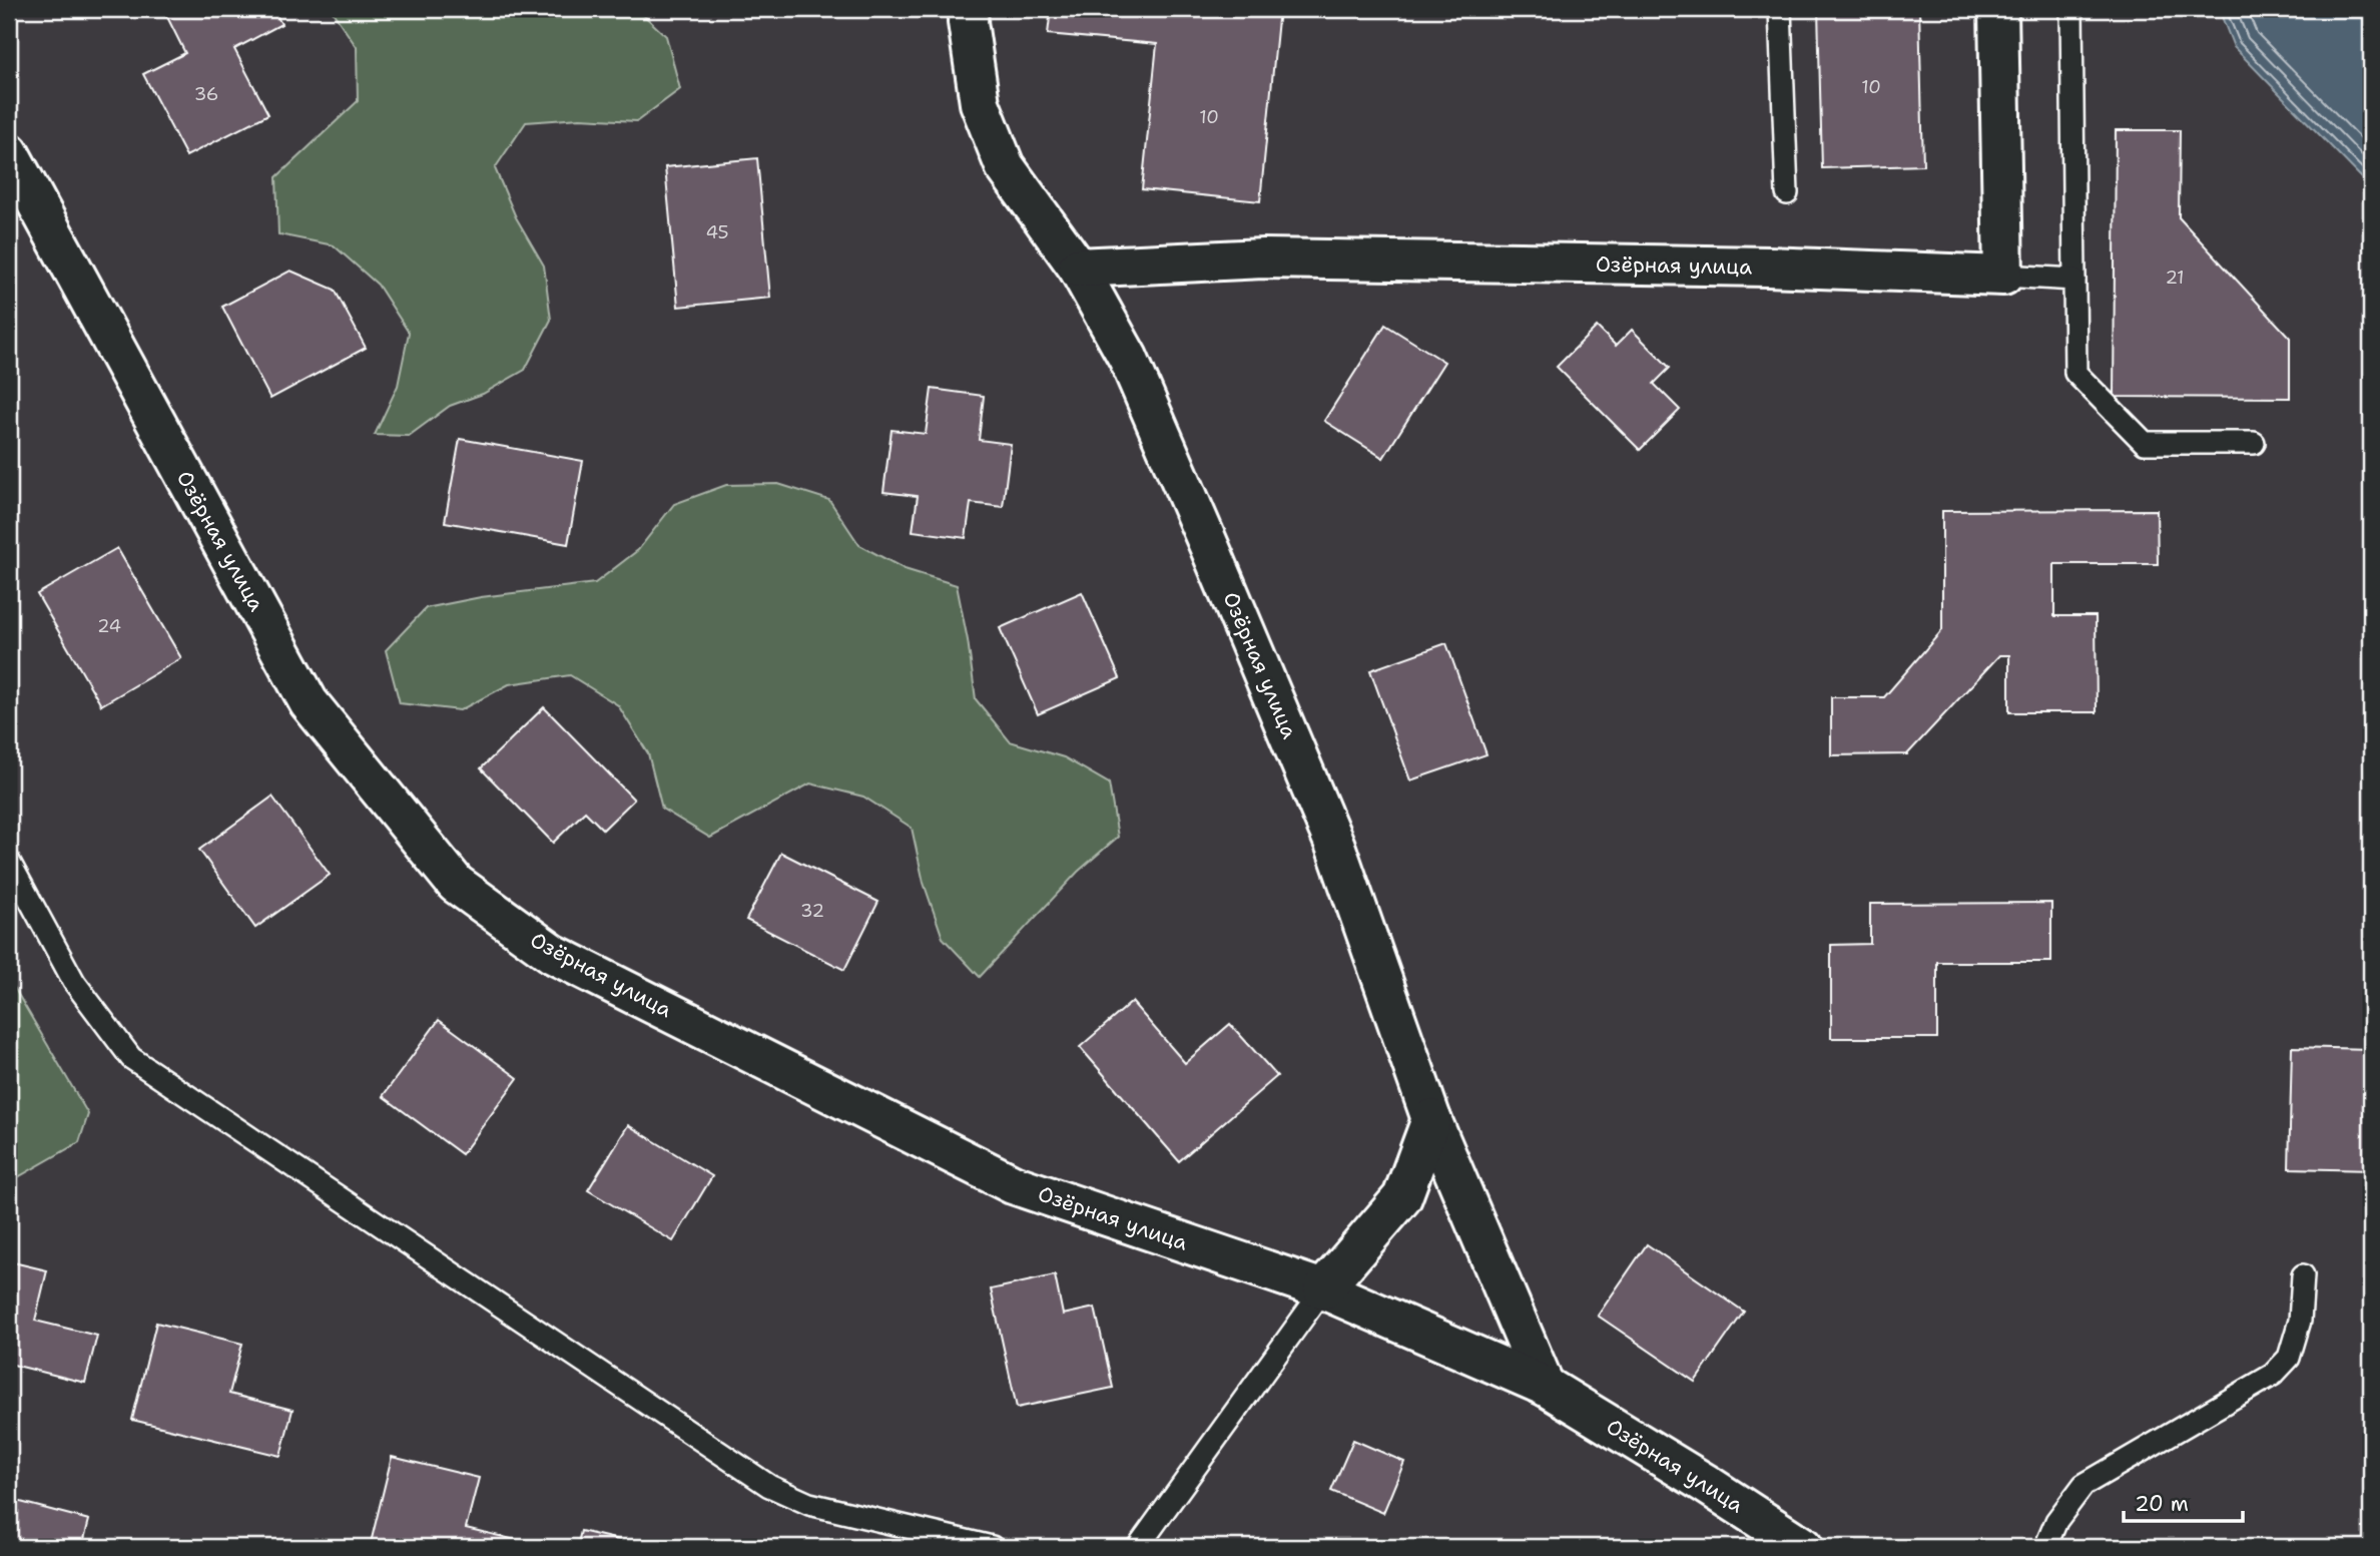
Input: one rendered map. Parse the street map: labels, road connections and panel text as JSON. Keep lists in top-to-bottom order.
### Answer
{
  "streets": {
    "street": ["Озёрная улица"]
  },
  "house_numbers": [
    "10",
    "36",
    "10",
    "45",
    "21",
    "24",
    "32"
  ],
  "scale_bar": "20 m"
}
